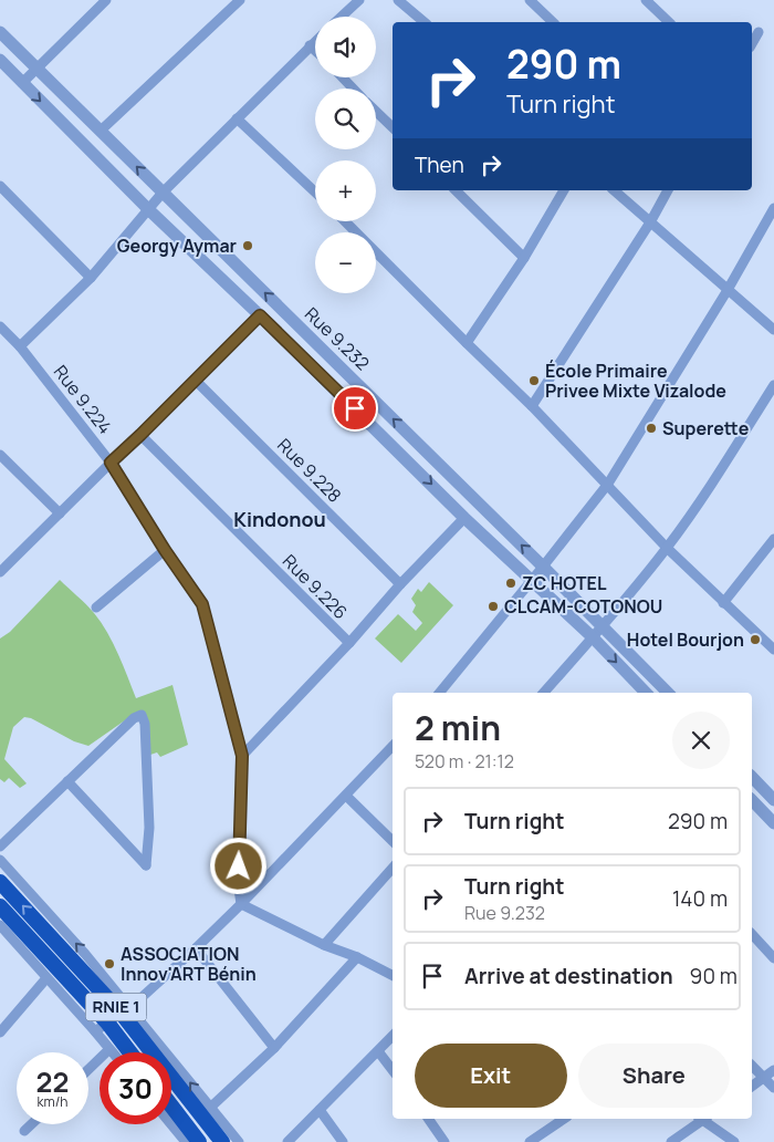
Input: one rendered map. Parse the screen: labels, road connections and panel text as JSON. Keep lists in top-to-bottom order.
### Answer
{
  "streets": {
    "highway": ["RNIE 1"],
    "street": [
      "Rue 9.232",
      "Rue 9.224",
      "Rue 9.228",
      "Rue 9.226"
    ]
  },
  "districts": ["Kindonou"],
  "places": [
    "Georgy Aymar",
    "École Primaire Privee Mixte Vizalode",
    "Superette",
    "ZC HOTEL",
    "CLCAM-COTONOU",
    "Hotel Bourjon",
    "ASSOCIATION Innov'ART Bénin"
  ],
  "page": {
    "map_buttons": ["+", "−"],
    "turn": ["290 m", "Turn right"],
    "then": "Then",
    "heading": ["2 min", "520 m · 21:12"],
    "list": [
      {
        "name": "Turn right",
        "value": "290 m"
      },
      {
        "name": "Turn right",
        "note": "Rue 9.232",
        "value": "140 m"
      },
      {
        "name": "Arrive at destination",
        "value": "90 m"
      }
    ],
    "buttons": ["Exit", "Share"],
    "speed": "22 km/h",
    "limit": "30"
  }
}
